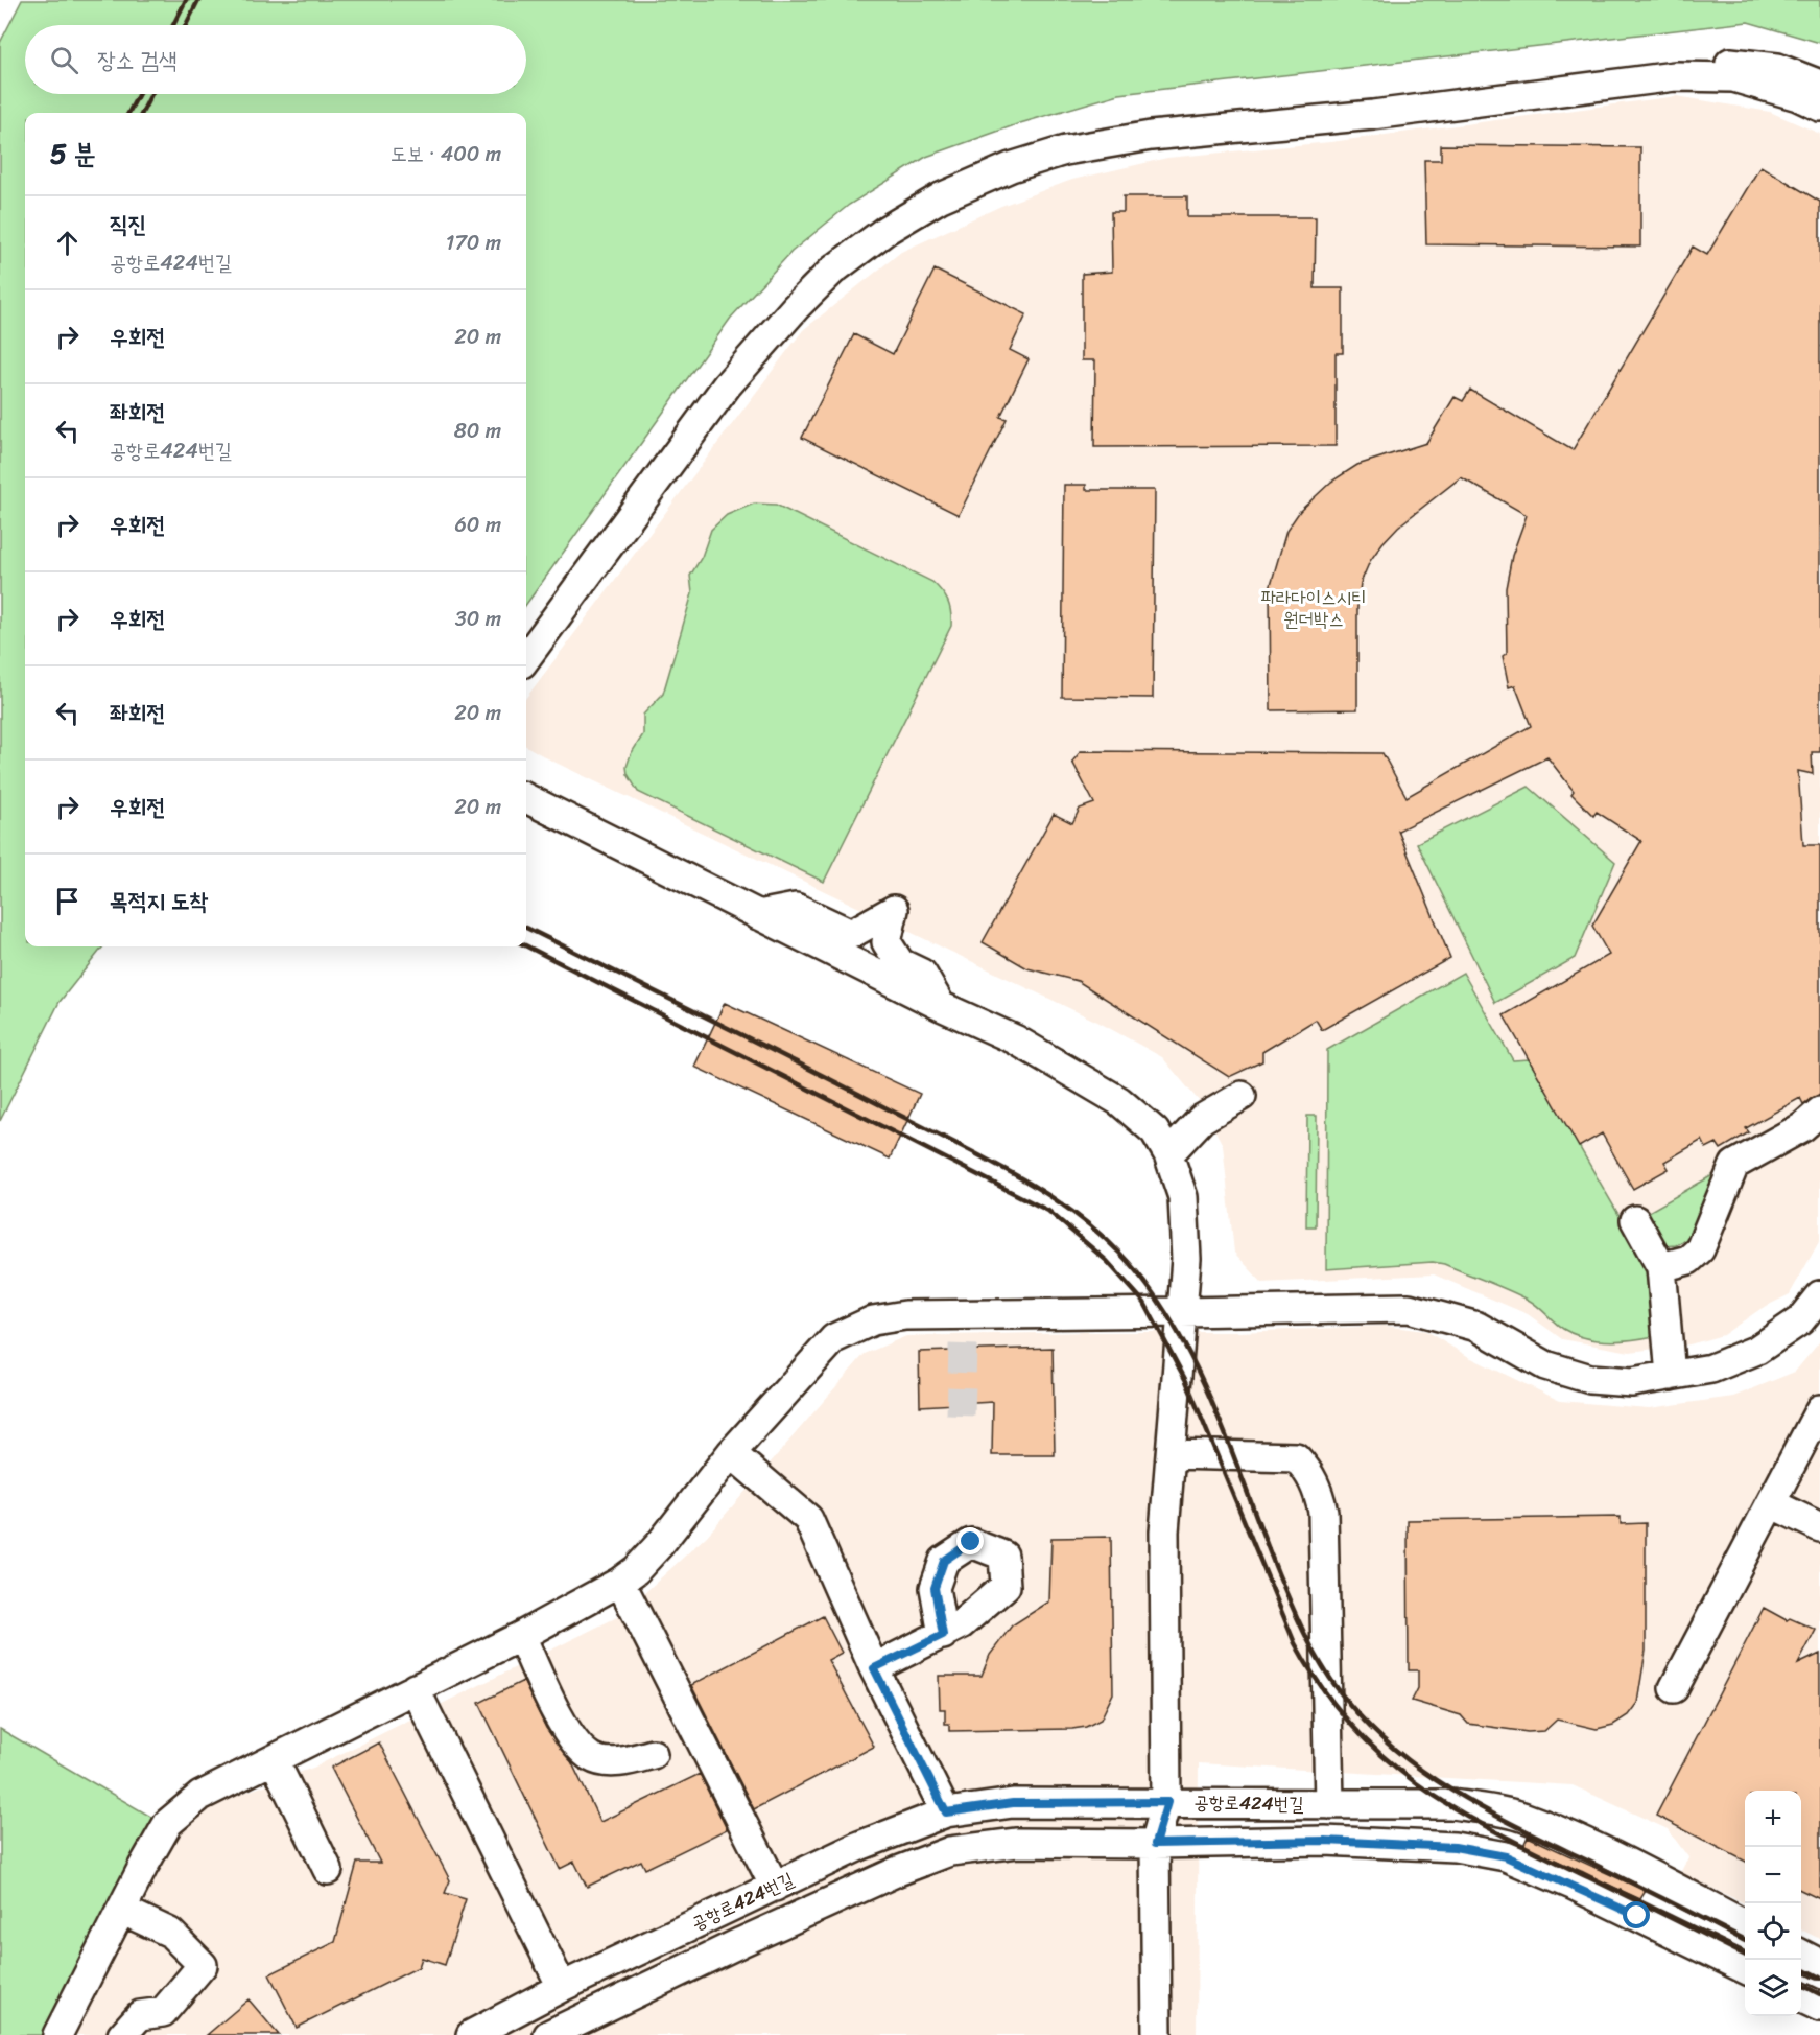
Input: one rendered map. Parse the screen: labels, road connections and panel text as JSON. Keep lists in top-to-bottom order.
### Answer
{
  "streets": {
    "street": ["공항로424번길"]
  },
  "parks": ["파라다이스시티 원더박스"],
  "page": {
    "search": "장소 검색",
    "heading": ["5 분", "도보 · 400 m"],
    "list": [
      ["직진", "공항로424번길", "170 m"],
      ["우회전", "20 m"],
      ["좌회전", "공항로424번길", "80 m"],
      ["우회전", "60 m"],
      ["우회전", "30 m"],
      ["좌회전", "20 m"],
      ["우회전", "20 m"],
      "목적지 도착"
    ],
    "map_buttons": ["+", "−"]
  }
}
